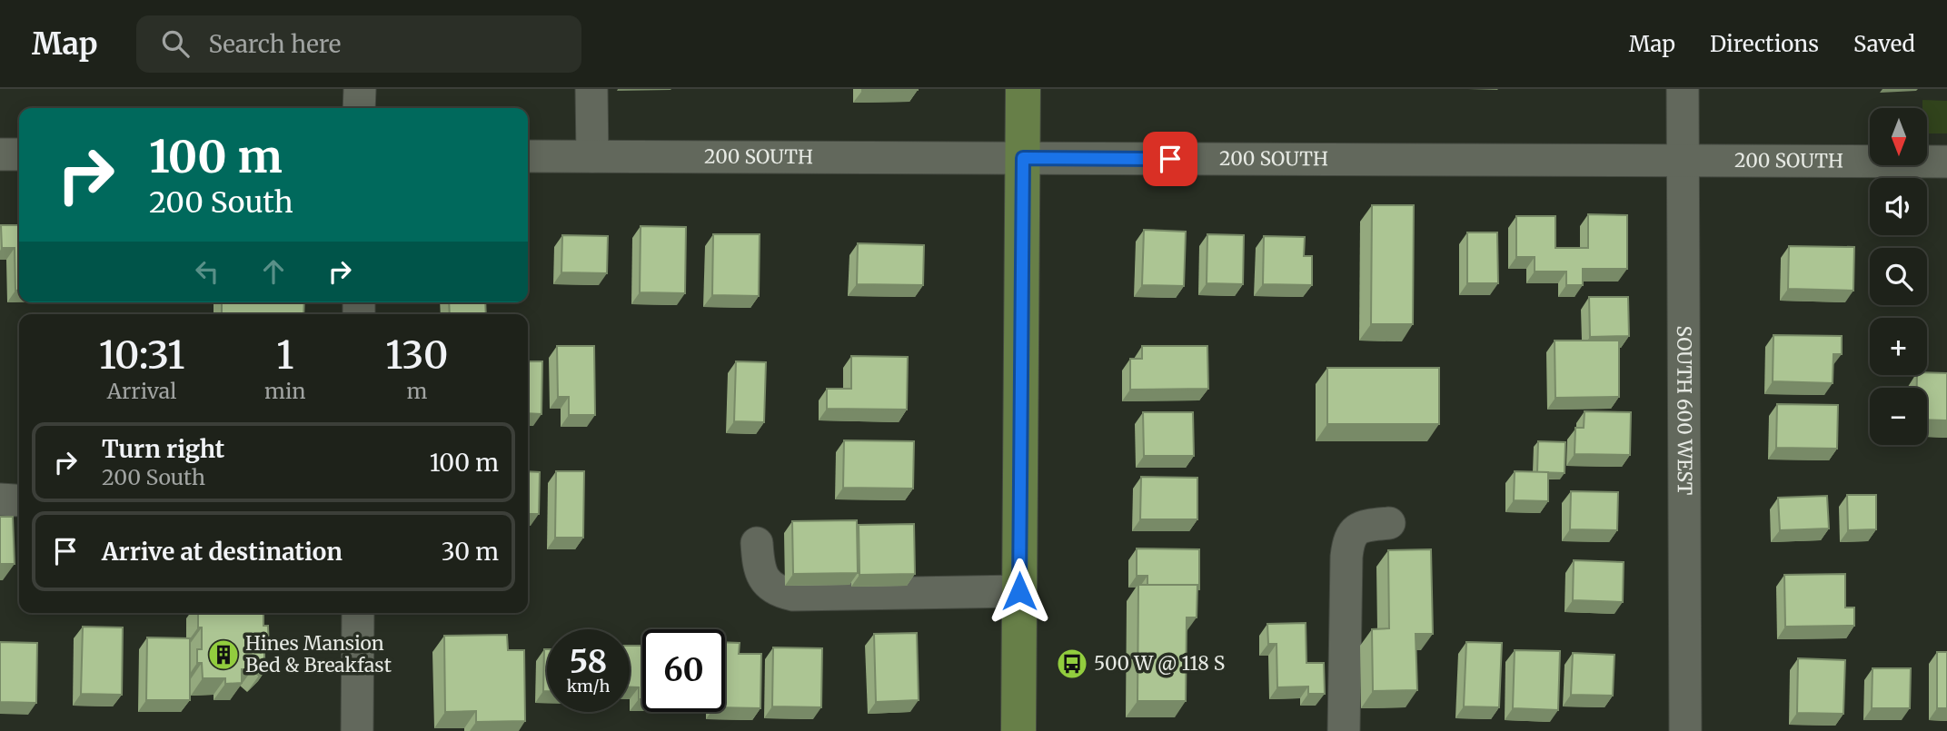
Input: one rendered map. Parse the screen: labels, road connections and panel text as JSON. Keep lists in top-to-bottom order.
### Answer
{
  "streets": {
    "street": ["200 SOUTH", "SOUTH 600 WEST"]
  },
  "crossings": [
    ["200 SOUTH", "SOUTH 600 WEST"]
  ],
  "places": {
    "building": ["Hines Mansion Bed & Breakfast"],
    "bus stop": ["500 W @ 118 S"]
  },
  "north": "bottom",
  "page": {
    "header": "Map",
    "search": "Search here",
    "nav": ["Map", "Directions", "Saved"],
    "map_buttons": ["+", "−"],
    "turn": ["100 m", "200 South"],
    "eta": [
      "10:31",
      "Arrival",
      "1",
      "min",
      "130",
      "m"
    ],
    "list": [
      {
        "name": "Turn right",
        "note": "200 South",
        "value": "100 m"
      },
      {
        "name": "Arrive at destination",
        "value": "30 m"
      }
    ],
    "speed": "58 km/h",
    "limit": "60"
  }
}
